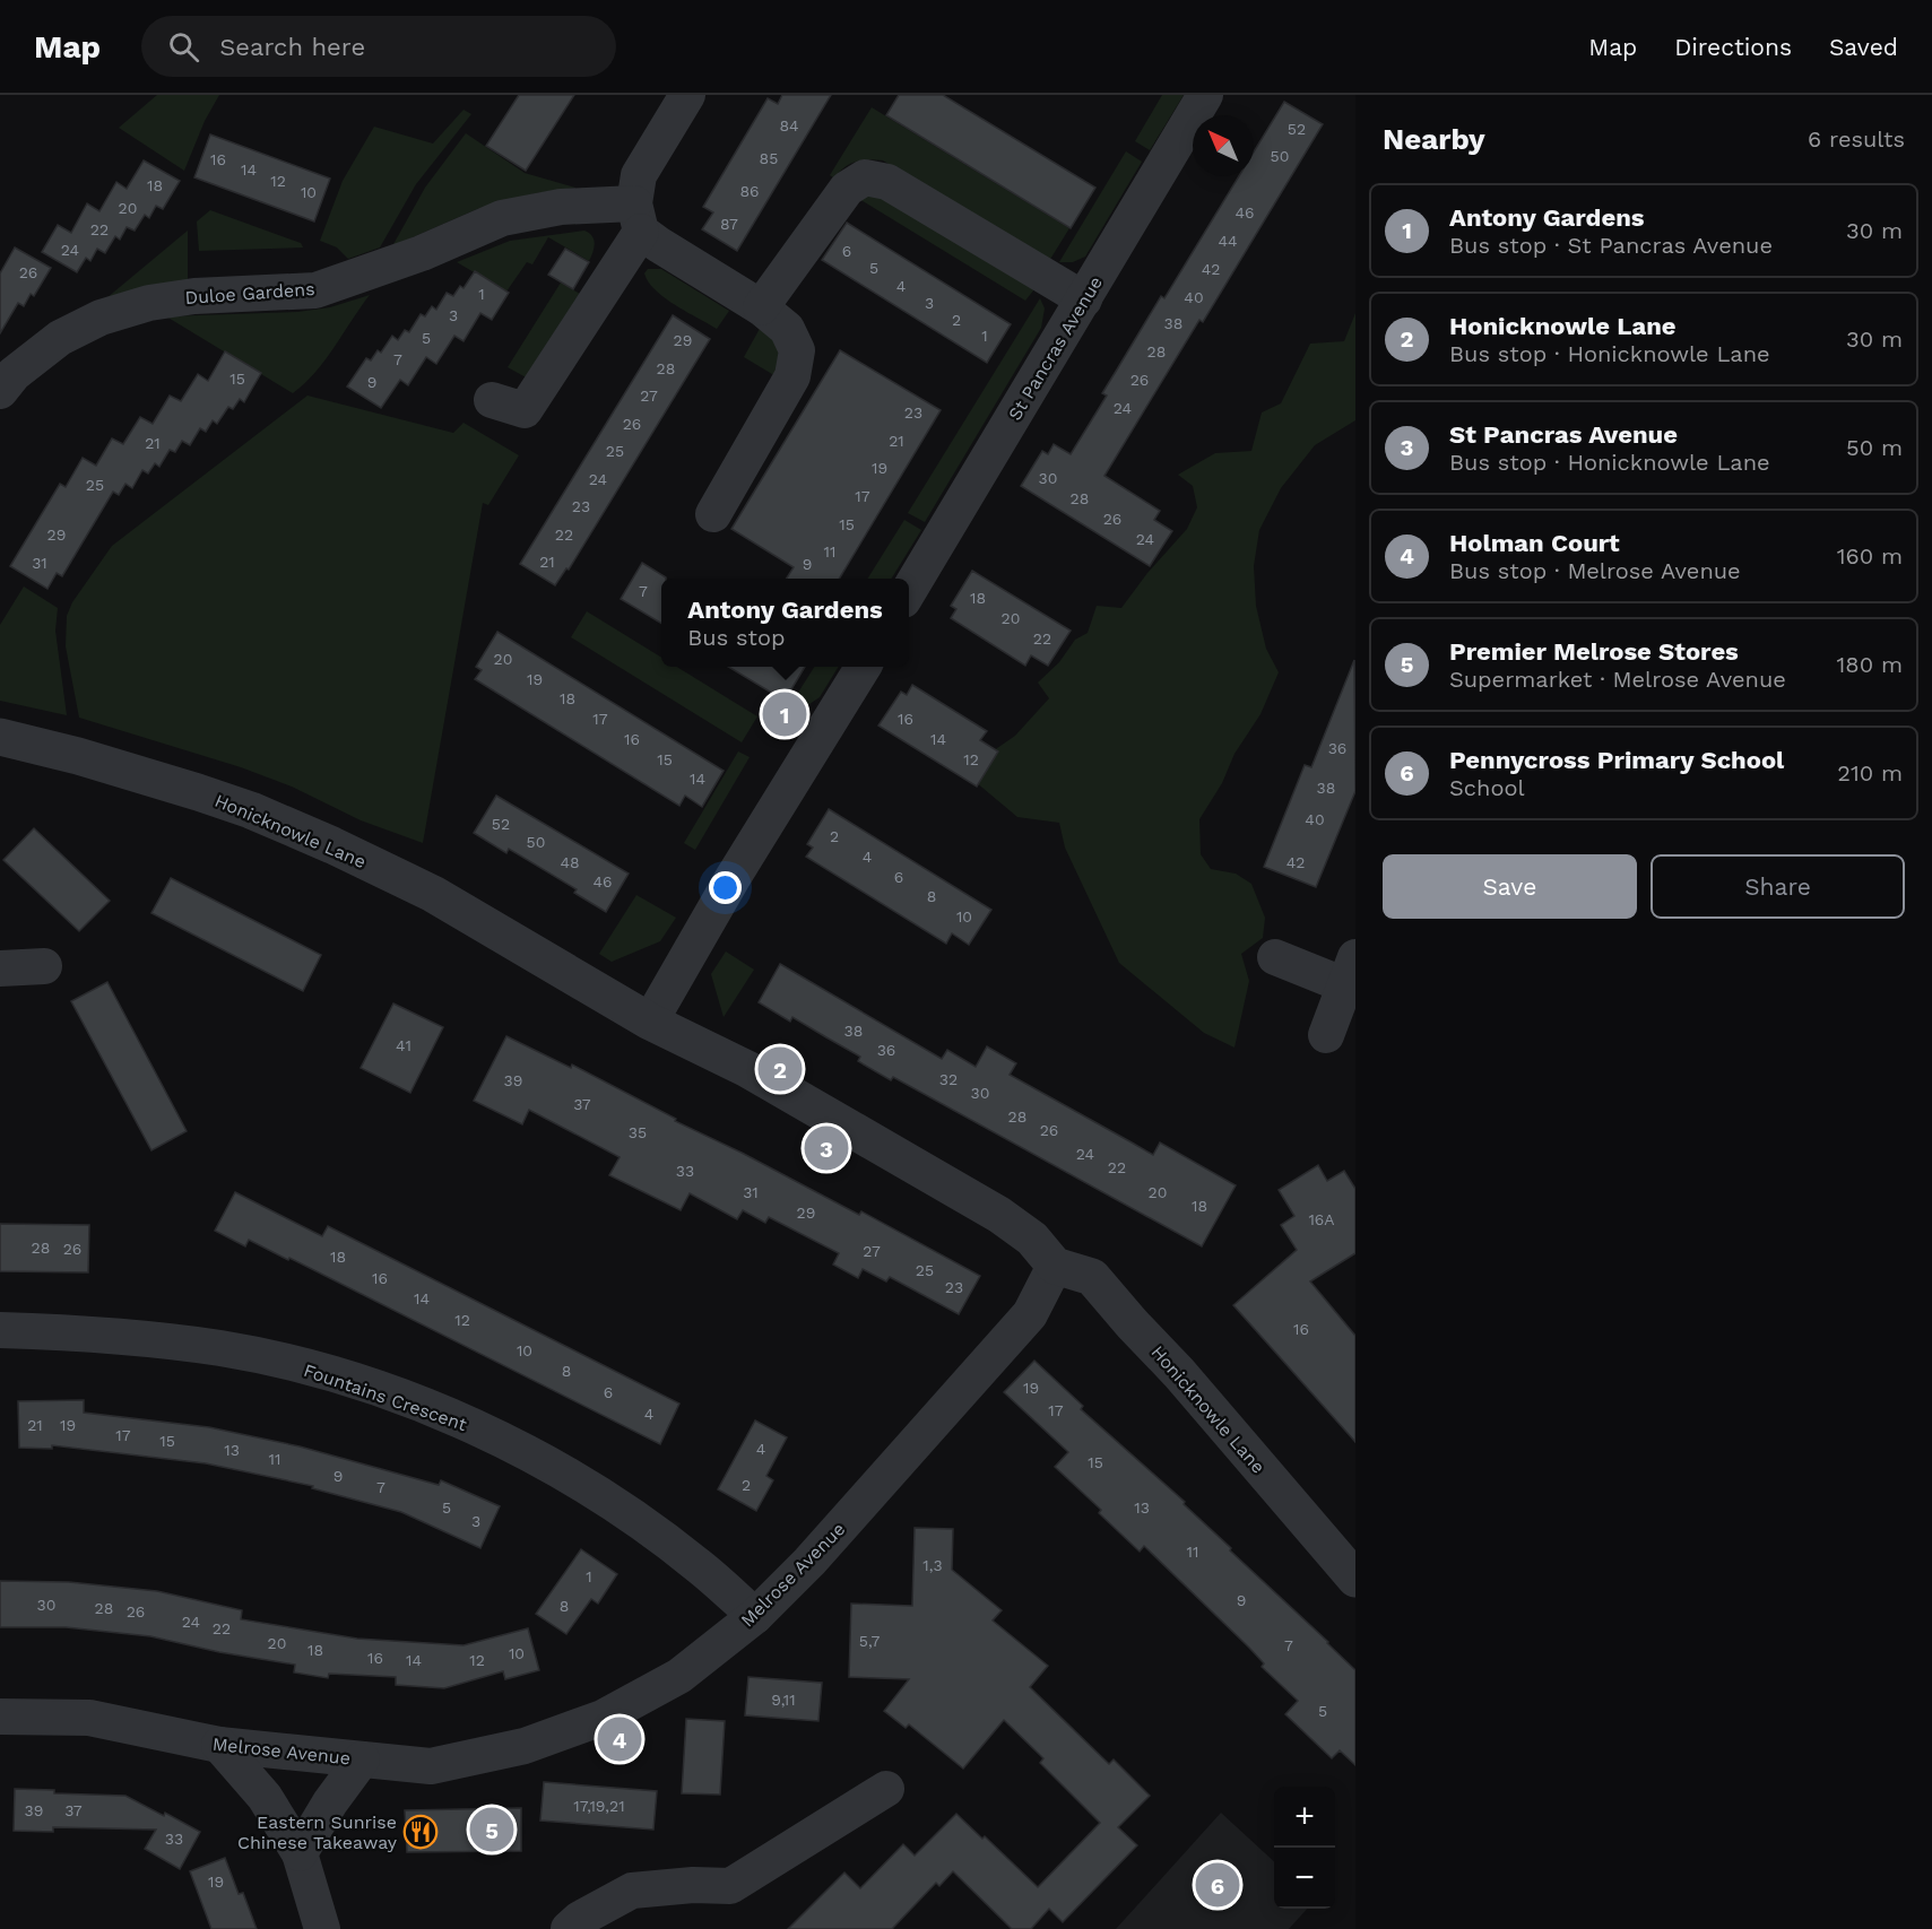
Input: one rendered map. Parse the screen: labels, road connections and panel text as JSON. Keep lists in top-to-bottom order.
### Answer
{
  "streets": {
    "street": [
      "Duloe Gardens",
      "St Pancras Avenue",
      "Honicknowle Lane",
      "Fountains Crescent",
      "Melrose Avenue"
    ]
  },
  "crossings": [
    ["Honicknowle Lane", "Melrose Avenue"],
    ["Fountains Crescent", "Melrose Avenue"]
  ],
  "places": {
    "restaurant": ["Eastern Sunrise Chinese Takeaway"]
  },
  "house_numbers": [
    "84",
    "52",
    "50",
    "85",
    "16",
    "14",
    "12",
    "18",
    "86",
    "10",
    "20",
    "46",
    "87",
    "22",
    "44",
    "24",
    "6",
    "5",
    "42",
    "26",
    "4",
    "1",
    "40",
    "3",
    "3",
    "2",
    "38",
    "1",
    "5",
    "29",
    "28",
    "7",
    "28",
    "15",
    "26",
    "9",
    "27",
    "24",
    "23",
    "26",
    "21",
    "21",
    "25",
    "19",
    "30",
    "24",
    "25",
    "17",
    "28",
    "23",
    "26",
    "15",
    "29",
    "22",
    "24",
    "11",
    "21",
    "31",
    "9",
    "7",
    "18",
    "20",
    "22",
    "20",
    "19",
    "18",
    "17",
    "16",
    "16",
    "14",
    "36",
    "15",
    "12",
    "14",
    "38",
    "40",
    "52",
    "2",
    "50",
    "4",
    "48",
    "42",
    "6",
    "46",
    "8",
    "10",
    "38",
    "41",
    "36",
    "32",
    "39",
    "30",
    "37",
    "28",
    "26",
    "35",
    "24",
    "22",
    "33",
    "31",
    "20",
    "18",
    "29",
    "16A",
    "28",
    "26",
    "27",
    "18",
    "25",
    "16",
    "23",
    "14",
    "12",
    "16",
    "10",
    "8",
    "19",
    "6",
    "17",
    "4",
    "21",
    "19",
    "17",
    "15",
    "4",
    "13",
    "11",
    "15",
    "9",
    "2",
    "7",
    "5",
    "13",
    "3",
    "11",
    "1,3",
    "1",
    "9",
    "30",
    "8",
    "28",
    "26",
    "24",
    "22",
    "5,7",
    "20",
    "7",
    "18",
    "10",
    "16",
    "14",
    "12",
    "9,11",
    "5",
    "17,19,21",
    "39",
    "37",
    "33",
    "19"
  ],
  "north": "top left",
  "page": {
    "header": "Map",
    "search": "Search here",
    "nav": ["Map", "Directions", "Saved"],
    "heading": ["Nearby", "6 results"],
    "list": [
      {
        "mark": "1",
        "name": "Antony Gardens",
        "note": "Bus stop · St Pancras Avenue",
        "value": "30 m"
      },
      {
        "mark": "2",
        "name": "Honicknowle Lane",
        "note": "Bus stop · Honicknowle Lane",
        "value": "30 m"
      },
      {
        "mark": "3",
        "name": "St Pancras Avenue",
        "note": "Bus stop · Honicknowle Lane",
        "value": "50 m"
      },
      {
        "mark": "4",
        "name": "Holman Court",
        "note": "Bus stop · Melrose Avenue",
        "value": "160 m"
      },
      {
        "mark": "5",
        "name": "Premier Melrose Stores",
        "note": "Supermarket · Melrose Avenue",
        "value": "180 m"
      },
      {
        "mark": "6",
        "name": "Pennycross Primary School",
        "note": "School",
        "value": "210 m"
      }
    ],
    "popup": ["Antony Gardens", "Bus stop"],
    "pins": [
      "1",
      "2",
      "3",
      "4",
      "5",
      "6"
    ],
    "buttons": ["Save", "Share"],
    "map_buttons": ["+", "−"]
  }
}
